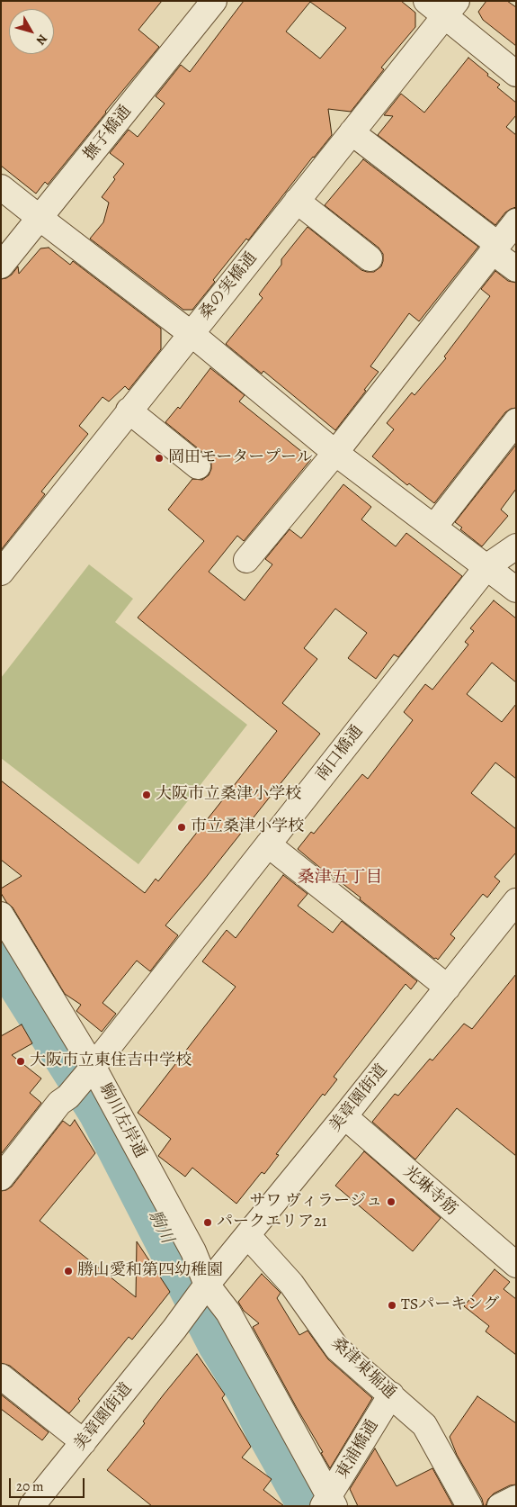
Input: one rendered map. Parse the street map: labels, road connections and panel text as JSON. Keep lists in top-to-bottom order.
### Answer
{
  "streets": {
    "street": [
      "撫子橋通",
      "桑の実橋通",
      "南口橋通",
      "美章園街道",
      "駒川左岸通",
      "光琳寺筋",
      "桑津東堀通",
      "東浦橋通"
    ]
  },
  "crossings": [
    ["南口橋通", "駒川左岸通"],
    ["美章園街道", "駒川左岸通"],
    ["美章園街道", "光琳寺筋"],
    ["美章園街道", "桑津東堀通"],
    ["駒川左岸通", "東浦橋通"],
    ["桑津東堀通", "東浦橋通"]
  ],
  "districts": ["桑津五丁目"],
  "water": ["駒川"],
  "places": [
    "岡田モータープール",
    "大阪市立桑津小学校",
    "市立桑津小学校",
    "大阪市立東住吉中学校",
    "サワ ヴィラージュ",
    "パークエリア21",
    "勝山愛和第四幼稚園",
    "TSパーキング"
  ],
  "scale_bar": "20 m",
  "north": "bottom right"
}
